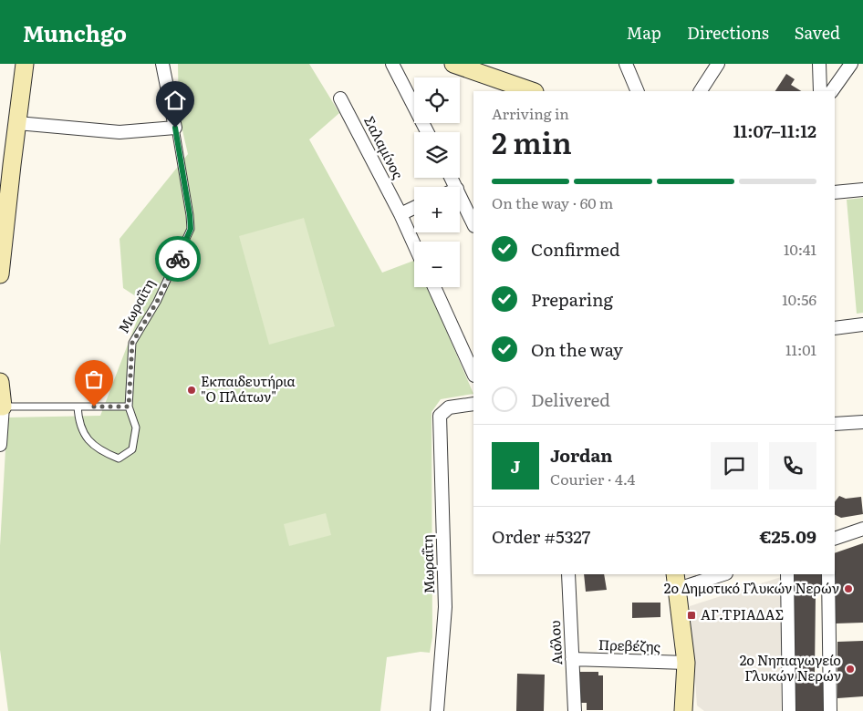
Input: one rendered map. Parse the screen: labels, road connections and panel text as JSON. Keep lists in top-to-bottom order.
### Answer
{
  "streets": {
    "street": [
      "Σαλαμίνος",
      "Μωραΐτη",
      "Αιόλου",
      "Πρεβέζης"
    ]
  },
  "crossings": [
    ["Αιόλου", "Πρεβέζης"]
  ],
  "places": {
    "other": ["Εκπαιδευτήρια \"Ο Πλάτων\"", "2ο Δημοτικό Γλυκών Νερών", "2ο Νηπιαγωγείο Γλυκών Νερών"],
    "transit": ["ΑΓ.ΤΡΙΑΔΑΣ"]
  },
  "page": {
    "header": "Munchgo",
    "nav": ["Map", "Directions", "Saved"],
    "map_buttons": ["+", "−"],
    "heading": ["2 min", "Arriving in", "11:07–11:12"],
    "panel": [
      "Jordan",
      "Courier · 4.4",
      "Order #5327",
      "€25.09"
    ],
    "bar": "On the way · 60 m",
    "list": [
      ["Confirmed", "10:41"],
      ["Preparing", "10:56"],
      ["On the way", "11:01"],
      "Delivered"
    ],
    "round": "J"
  }
}
